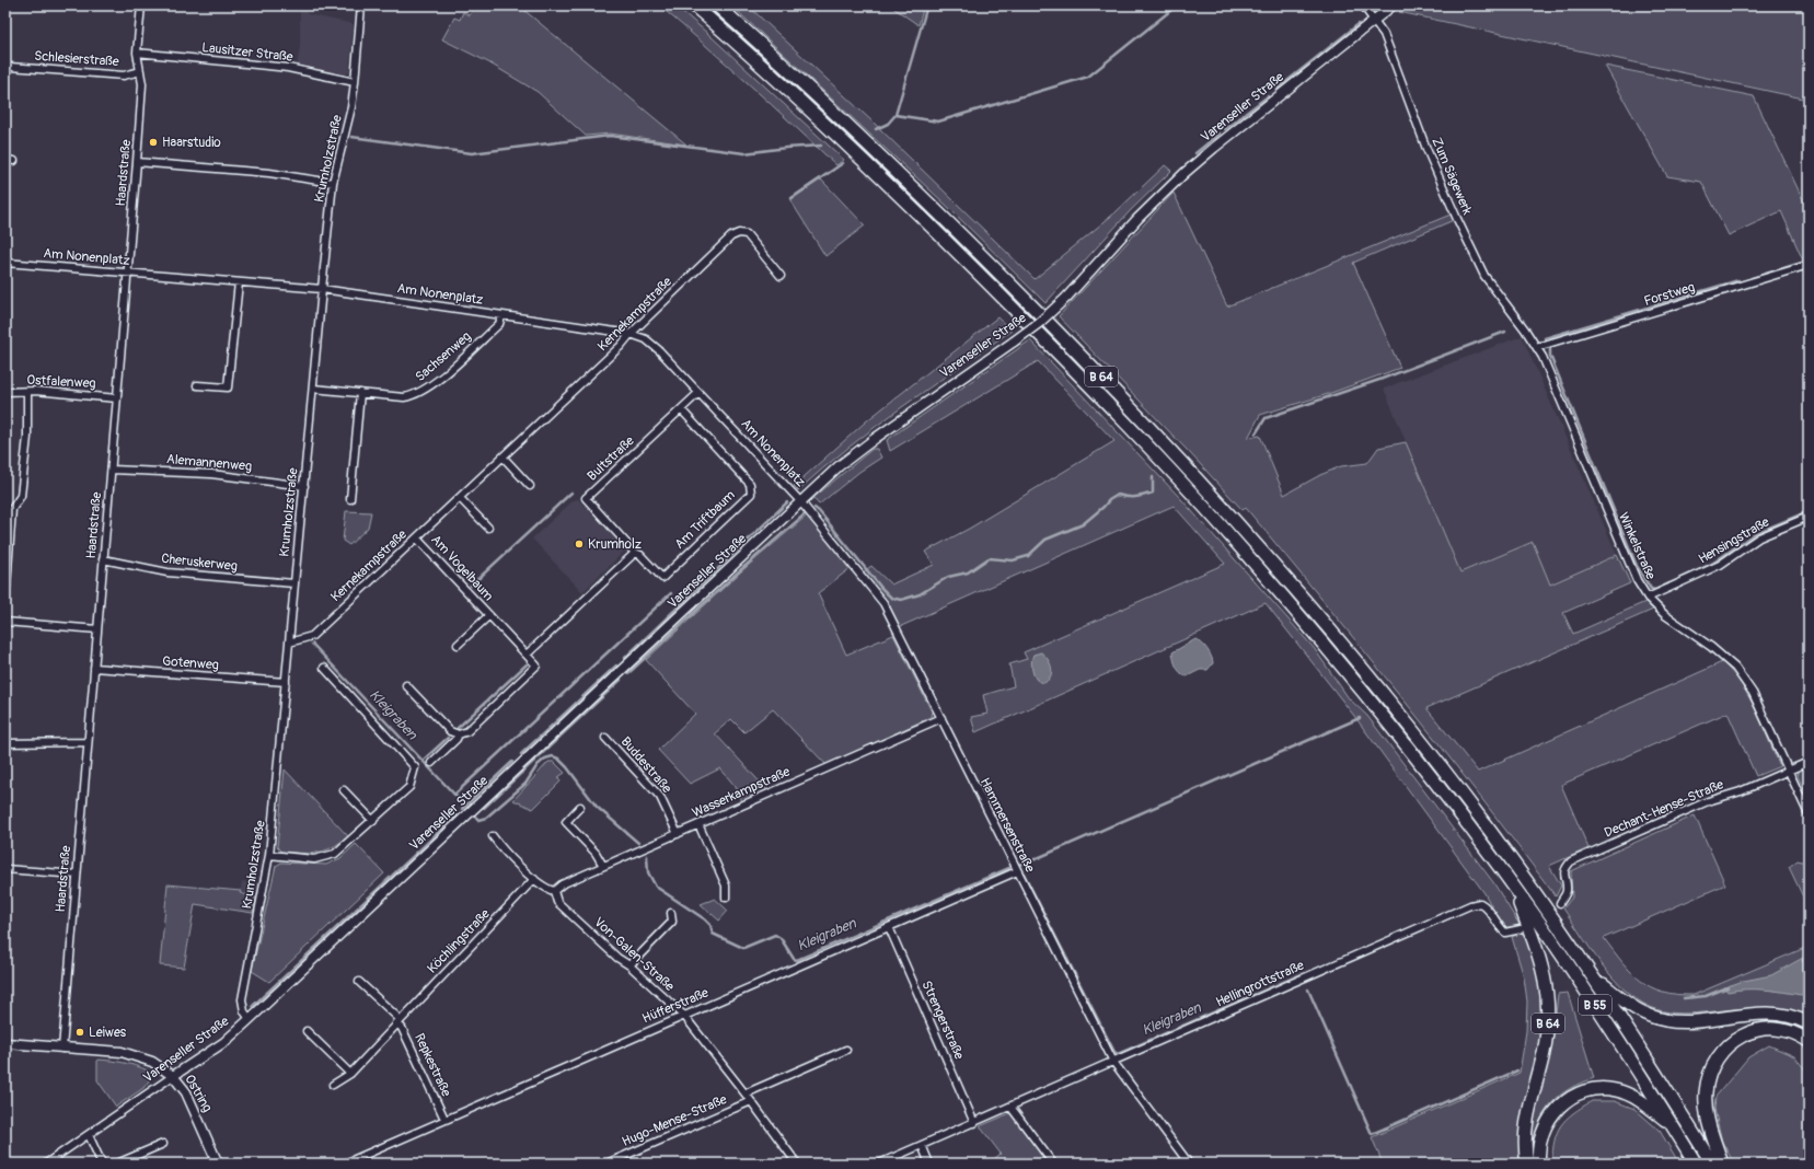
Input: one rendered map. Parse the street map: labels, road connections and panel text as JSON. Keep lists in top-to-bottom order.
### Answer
{
  "streets": {
    "highway": ["B 64", "B 55"],
    "main road": ["Varenseller Straße", "Ostring"],
    "street": [
      "Lausitzer Straße",
      "Schlesierstraße",
      "Krumholzstraße",
      "Haardstraße",
      "Zum Sägewerk",
      "Am Nonenplatz",
      "Forstweg",
      "Kernekampstraße",
      "Sachsenweg",
      "Ostfalenweg",
      "Bultstraße",
      "Alemannenweg",
      "Am Triftbaum",
      "Hensingstraße",
      "Winkelstraße",
      "Cheruskerweg",
      "Am Vogelbaum",
      "Gotenweg",
      "Buddestraße",
      "Wasserkampstraße",
      "Dechant-Hense-Straße",
      "Hammersenstraße",
      "Köchlingstraße",
      "Von-Galen-Straße",
      "Hellingrottstraße",
      "Hüfferstraße",
      "Strengerstraße",
      "Repkestraße",
      "Hugo-Mense-Straße"
    ]
  },
  "crossings": [
    ["Lausitzer Straße", "Krumholzstraße"],
    ["Lausitzer Straße", "Haardstraße"],
    ["Schlesierstraße", "Haardstraße"],
    ["Varenseller Straße", "Krumholzstraße"],
    ["Varenseller Straße", "Zum Sägewerk"],
    ["Varenseller Straße", "Am Nonenplatz"],
    ["Varenseller Straße", "Hammersenstraße"],
    ["Varenseller Straße", "Ostring"],
    ["Krumholzstraße", "Am Nonenplatz"],
    ["Krumholzstraße", "Kernekampstraße"],
    ["Krumholzstraße", "Sachsenweg"],
    ["Krumholzstraße", "Alemannenweg"],
    ["Krumholzstraße", "Cheruskerweg"],
    ["Krumholzstraße", "Gotenweg"],
    ["Haardstraße", "Am Nonenplatz"],
    ["Haardstraße", "Ostfalenweg"],
    ["Haardstraße", "Alemannenweg"],
    ["Haardstraße", "Cheruskerweg"],
    ["Haardstraße", "Gotenweg"],
    ["Haardstraße", "Ostring"],
    ["Zum Sägewerk", "Forstweg"],
    ["Zum Sägewerk", "Winkelstraße"],
    ["Am Nonenplatz", "Kernekampstraße"],
    ["Am Nonenplatz", "Sachsenweg"],
    ["Am Nonenplatz", "Bultstraße"],
    ["Am Nonenplatz", "Hammersenstraße"],
    ["Forstweg", "Winkelstraße"],
    ["Kernekampstraße", "Am Vogelbaum"],
    ["B 64", "B 55"],
    ["Bultstraße", "Am Triftbaum"],
    ["Hensingstraße", "Winkelstraße"],
    ["Winkelstraße", "Dechant-Hense-Straße"],
    ["Buddestraße", "Wasserkampstraße"],
    ["Wasserkampstraße", "Hammersenstraße"],
    ["Wasserkampstraße", "Von-Galen-Straße"],
    ["Hammersenstraße", "Hellingrottstraße"],
    ["Hammersenstraße", "Hüfferstraße"],
    ["Köchlingstraße", "Von-Galen-Straße"],
    ["Köchlingstraße", "Repkestraße"],
    ["Von-Galen-Straße", "Hüfferstraße"],
    ["Von-Galen-Straße", "Hugo-Mense-Straße"],
    ["Hellingrottstraße", "Strengerstraße"],
    ["Hüfferstraße", "Strengerstraße"],
    ["Hüfferstraße", "Repkestraße"]
  ],
  "water": ["Kleigraben"],
  "places": ["Haarstudio", "Krumholz", "Leiwes"]
}
